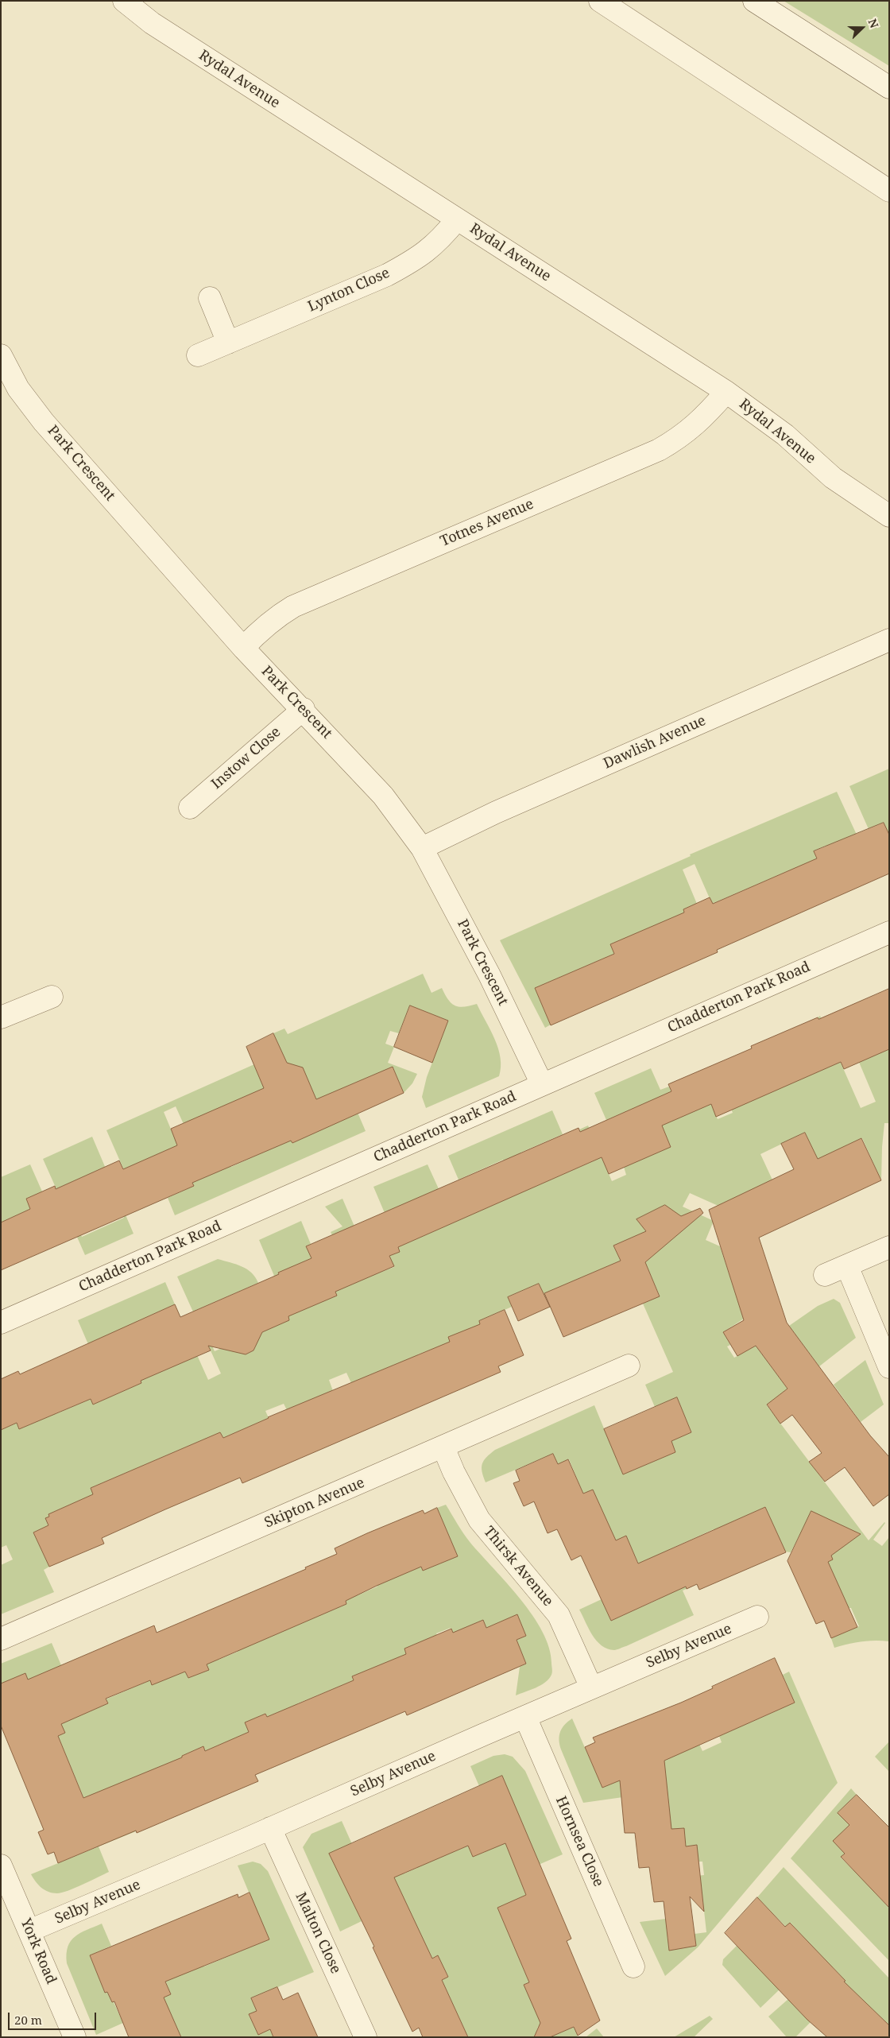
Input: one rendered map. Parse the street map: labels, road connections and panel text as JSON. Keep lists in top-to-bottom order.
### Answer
{
  "streets": {
    "street": [
      "Rydal Avenue",
      "Lynton Close",
      "Park Crescent",
      "Totnes Avenue",
      "Dawlish Avenue",
      "Instow Close",
      "Chadderton Park Road",
      "Skipton Avenue",
      "Thirsk Avenue",
      "Selby Avenue",
      "Hornsea Close",
      "Malton Close",
      "York Road"
    ]
  },
  "crossings": [
    ["Rydal Avenue", "Lynton Close"],
    ["Rydal Avenue", "Totnes Avenue"],
    ["Park Crescent", "Totnes Avenue"],
    ["Park Crescent", "Dawlish Avenue"],
    ["Park Crescent", "Instow Close"],
    ["Park Crescent", "Chadderton Park Road"],
    ["Skipton Avenue", "Thirsk Avenue"],
    ["Thirsk Avenue", "Selby Avenue"],
    ["Selby Avenue", "Hornsea Close"],
    ["Selby Avenue", "Malton Close"],
    ["Selby Avenue", "York Road"]
  ],
  "scale_bar": "20 m",
  "north": "right"
}
